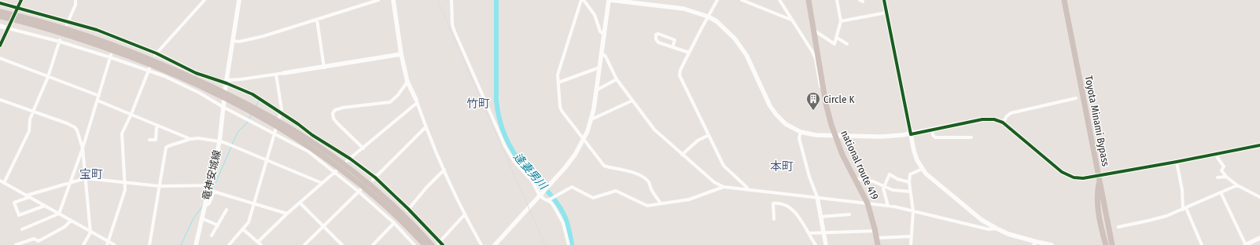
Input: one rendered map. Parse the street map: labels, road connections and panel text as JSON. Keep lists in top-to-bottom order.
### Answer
{
  "streets": {
    "highway": ["Toyota Minami Bypass", "national route 419"],
    "street": ["竜神安城線"]
  },
  "districts": ["竹町", "本町", "宝町"],
  "water": ["逢妻男川"],
  "places": {
    "building": ["Circle K"]
  }
}
